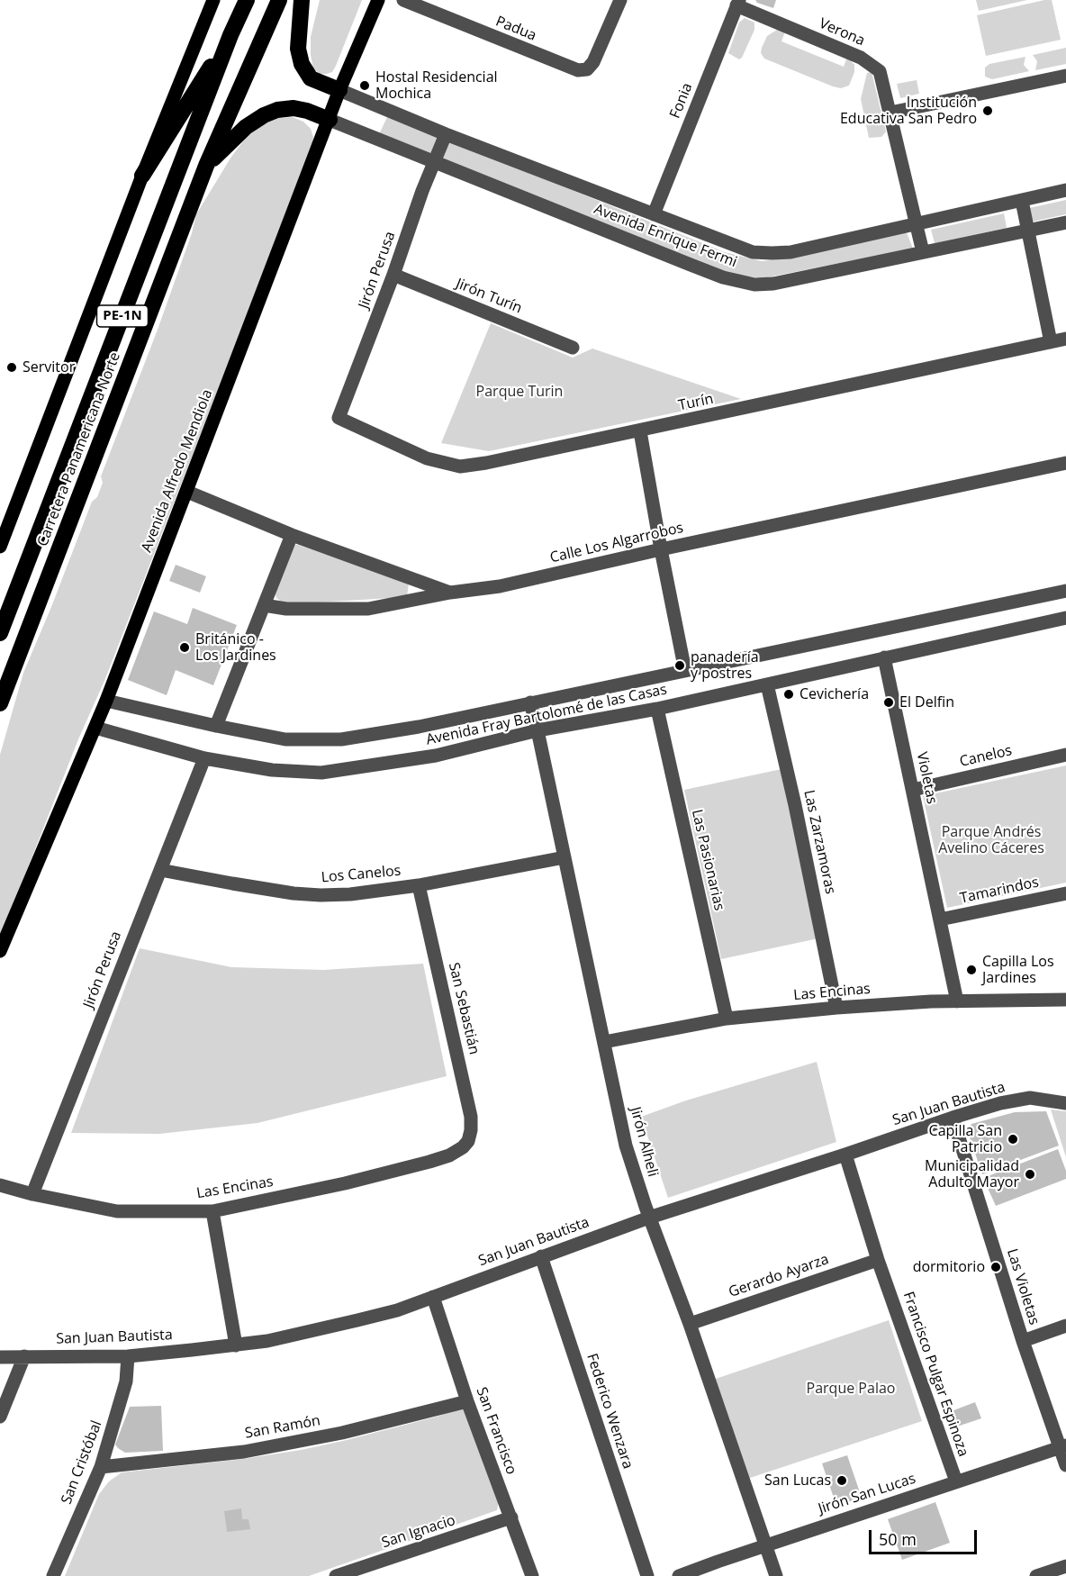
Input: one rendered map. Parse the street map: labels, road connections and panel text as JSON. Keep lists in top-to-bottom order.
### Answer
{
  "streets": {
    "highway": ["PE-1N", "Carretera Panamericana Norte"],
    "main road": ["Avenida Alfredo Mendiola"],
    "street": [
      "Padua",
      "Verona",
      "Fonia",
      "Avenida Enrique Fermi",
      "Jirón Perusa",
      "Jirón Turín",
      "Turín",
      "Calle Los Algarrobos",
      "Avenida Fray Bartolomé de las Casas",
      "Canelos",
      "Violetas",
      "Las Zarzamoras",
      "Las Pasionarias",
      "Los Canelos",
      "Tamarindos",
      "Las Encinas",
      "San Sebastián",
      "San Juan Bautista",
      "Jirón Alheli",
      "Gerardo Ayarza",
      "Las Violetas",
      "Francisco Pulgar Espinoza",
      "Federico Wenzara",
      "San Ramón",
      "San Francisco",
      "San Cristóbal",
      "Jirón San Lucas",
      "San Ignacio"
    ]
  },
  "crossings": [
    ["Verona", "Fonia"],
    ["Verona", "Avenida Enrique Fermi"],
    ["Fonia", "Avenida Enrique Fermi"],
    ["Avenida Enrique Fermi", "Jirón Perusa"],
    ["Avenida Enrique Fermi", "Avenida Alfredo Mendiola"],
    ["Jirón Perusa", "Jirón Turín"],
    ["Jirón Perusa", "Turín"],
    ["Jirón Perusa", "Avenida Fray Bartolomé de las Casas"],
    ["Jirón Perusa", "Los Canelos"],
    ["Jirón Perusa", "Las Encinas"],
    ["Avenida Alfredo Mendiola", "Calle Los Algarrobos"],
    ["Avenida Alfredo Mendiola", "Avenida Fray Bartolomé de las Casas"],
    ["Avenida Fray Bartolomé de las Casas", "Violetas"],
    ["Avenida Fray Bartolomé de las Casas", "Las Zarzamoras"],
    ["Avenida Fray Bartolomé de las Casas", "Las Pasionarias"],
    ["Avenida Fray Bartolomé de las Casas", "Jirón Alheli"],
    ["Canelos", "Violetas"],
    ["Violetas", "Tamarindos"],
    ["Violetas", "Las Encinas"],
    ["Las Zarzamoras", "Las Encinas"],
    ["Las Pasionarias", "Las Encinas"],
    ["Los Canelos", "San Sebastián"],
    ["Los Canelos", "Jirón Alheli"],
    ["Las Encinas", "San Sebastián"],
    ["Las Encinas", "Jirón Alheli"],
    ["San Juan Bautista", "Jirón Alheli"],
    ["San Juan Bautista", "Las Violetas"],
    ["San Juan Bautista", "Francisco Pulgar Espinoza"],
    ["San Juan Bautista", "Federico Wenzara"],
    ["San Juan Bautista", "San Francisco"],
    ["San Juan Bautista", "San Cristóbal"],
    ["Jirón Alheli", "Gerardo Ayarza"],
    ["Jirón Alheli", "Jirón San Lucas"],
    ["Gerardo Ayarza", "Francisco Pulgar Espinoza"],
    ["Las Violetas", "Jirón San Lucas"],
    ["Francisco Pulgar Espinoza", "Jirón San Lucas"],
    ["San Ramón", "San Francisco"],
    ["San Ramón", "San Cristóbal"],
    ["San Francisco", "San Ignacio"]
  ],
  "parks": ["Parque Turin", "Parque Andrés Avelino Cáceres", "Parque Palao"],
  "places": [
    "Hostal Residencial Mochica",
    "Institución Educativa San Pedro",
    "Servitor",
    "Británico - Los Jardines",
    "panadería y postres",
    "Cevichería",
    "El Delfin",
    "Capilla Los Jardines",
    "Capilla San Patricio",
    "Municipalidad Adulto Mayor",
    "dormitorio",
    "San Lucas"
  ],
  "scale_bar": "50 m"
}
